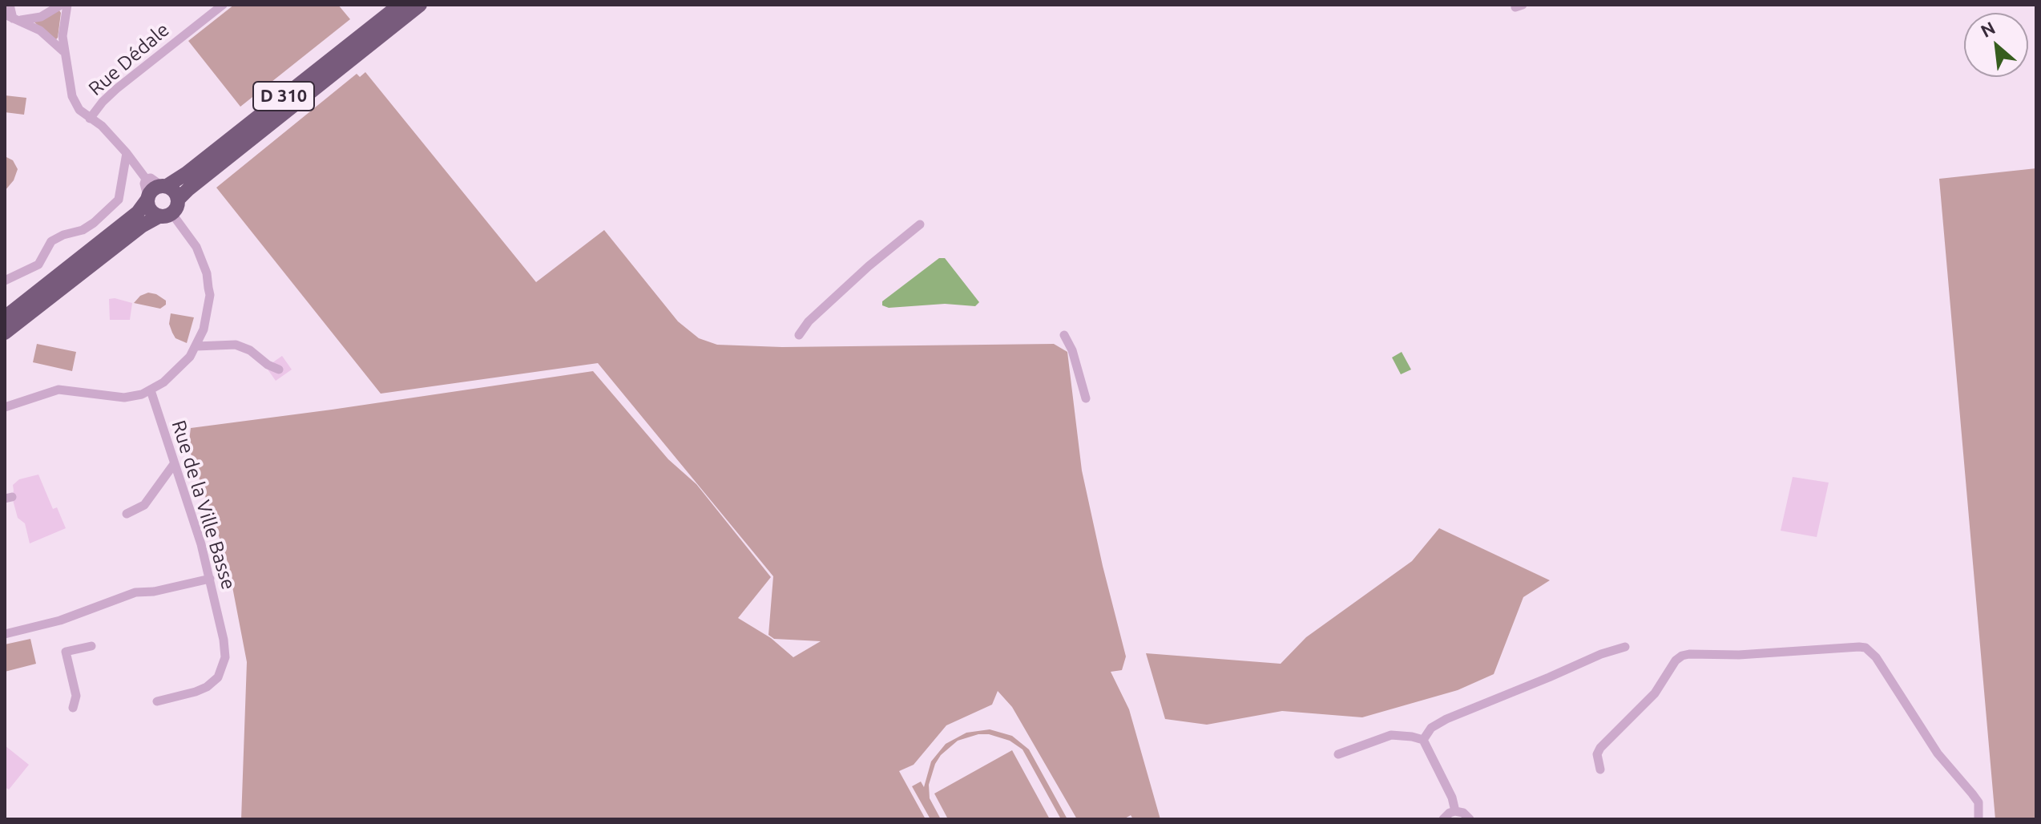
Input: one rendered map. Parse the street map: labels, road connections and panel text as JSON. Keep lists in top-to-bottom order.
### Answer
{
  "streets": {
    "main road": ["D 310"],
    "street": ["Rue Dédale", "Rue de la Ville Basse"]
  },
  "north": "top left"
}
